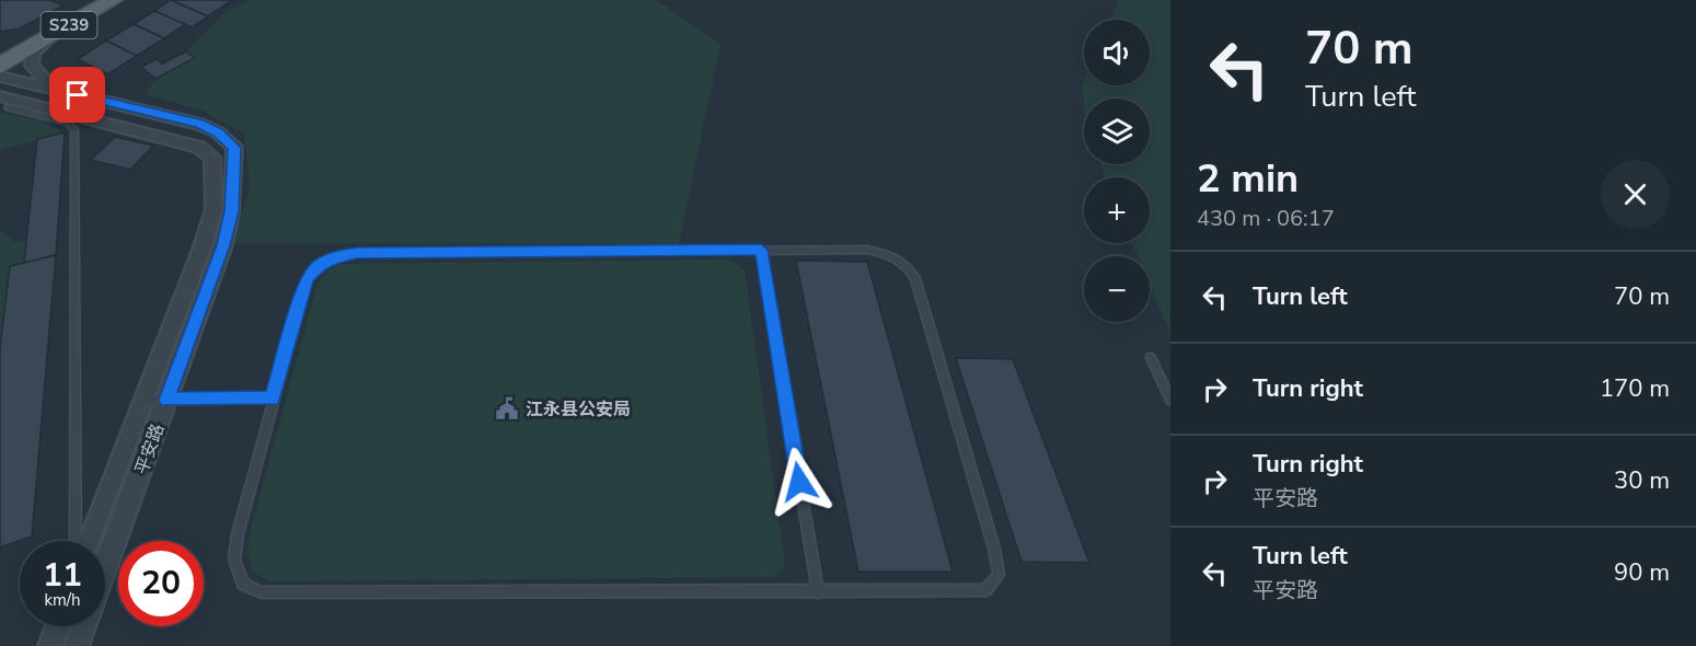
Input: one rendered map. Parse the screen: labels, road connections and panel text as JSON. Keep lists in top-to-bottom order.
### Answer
{
  "streets": {
    "main road": ["S239"],
    "street": ["平安路"]
  },
  "places": {
    "public building": ["江永县公安局"]
  },
  "page": {
    "turn": ["70 m", "Turn left"],
    "map_buttons": ["+", "−"],
    "heading": ["2 min", "430 m · 06:17"],
    "list": [
      {
        "name": "Turn left",
        "value": "70 m"
      },
      {
        "name": "Turn right",
        "value": "170 m"
      },
      {
        "name": "Turn right",
        "note": "平安路",
        "value": "30 m"
      },
      {
        "name": "Turn left",
        "note": "平安路",
        "value": "90 m"
      }
    ],
    "speed": "11 km/h",
    "limit": "20"
  }
}
